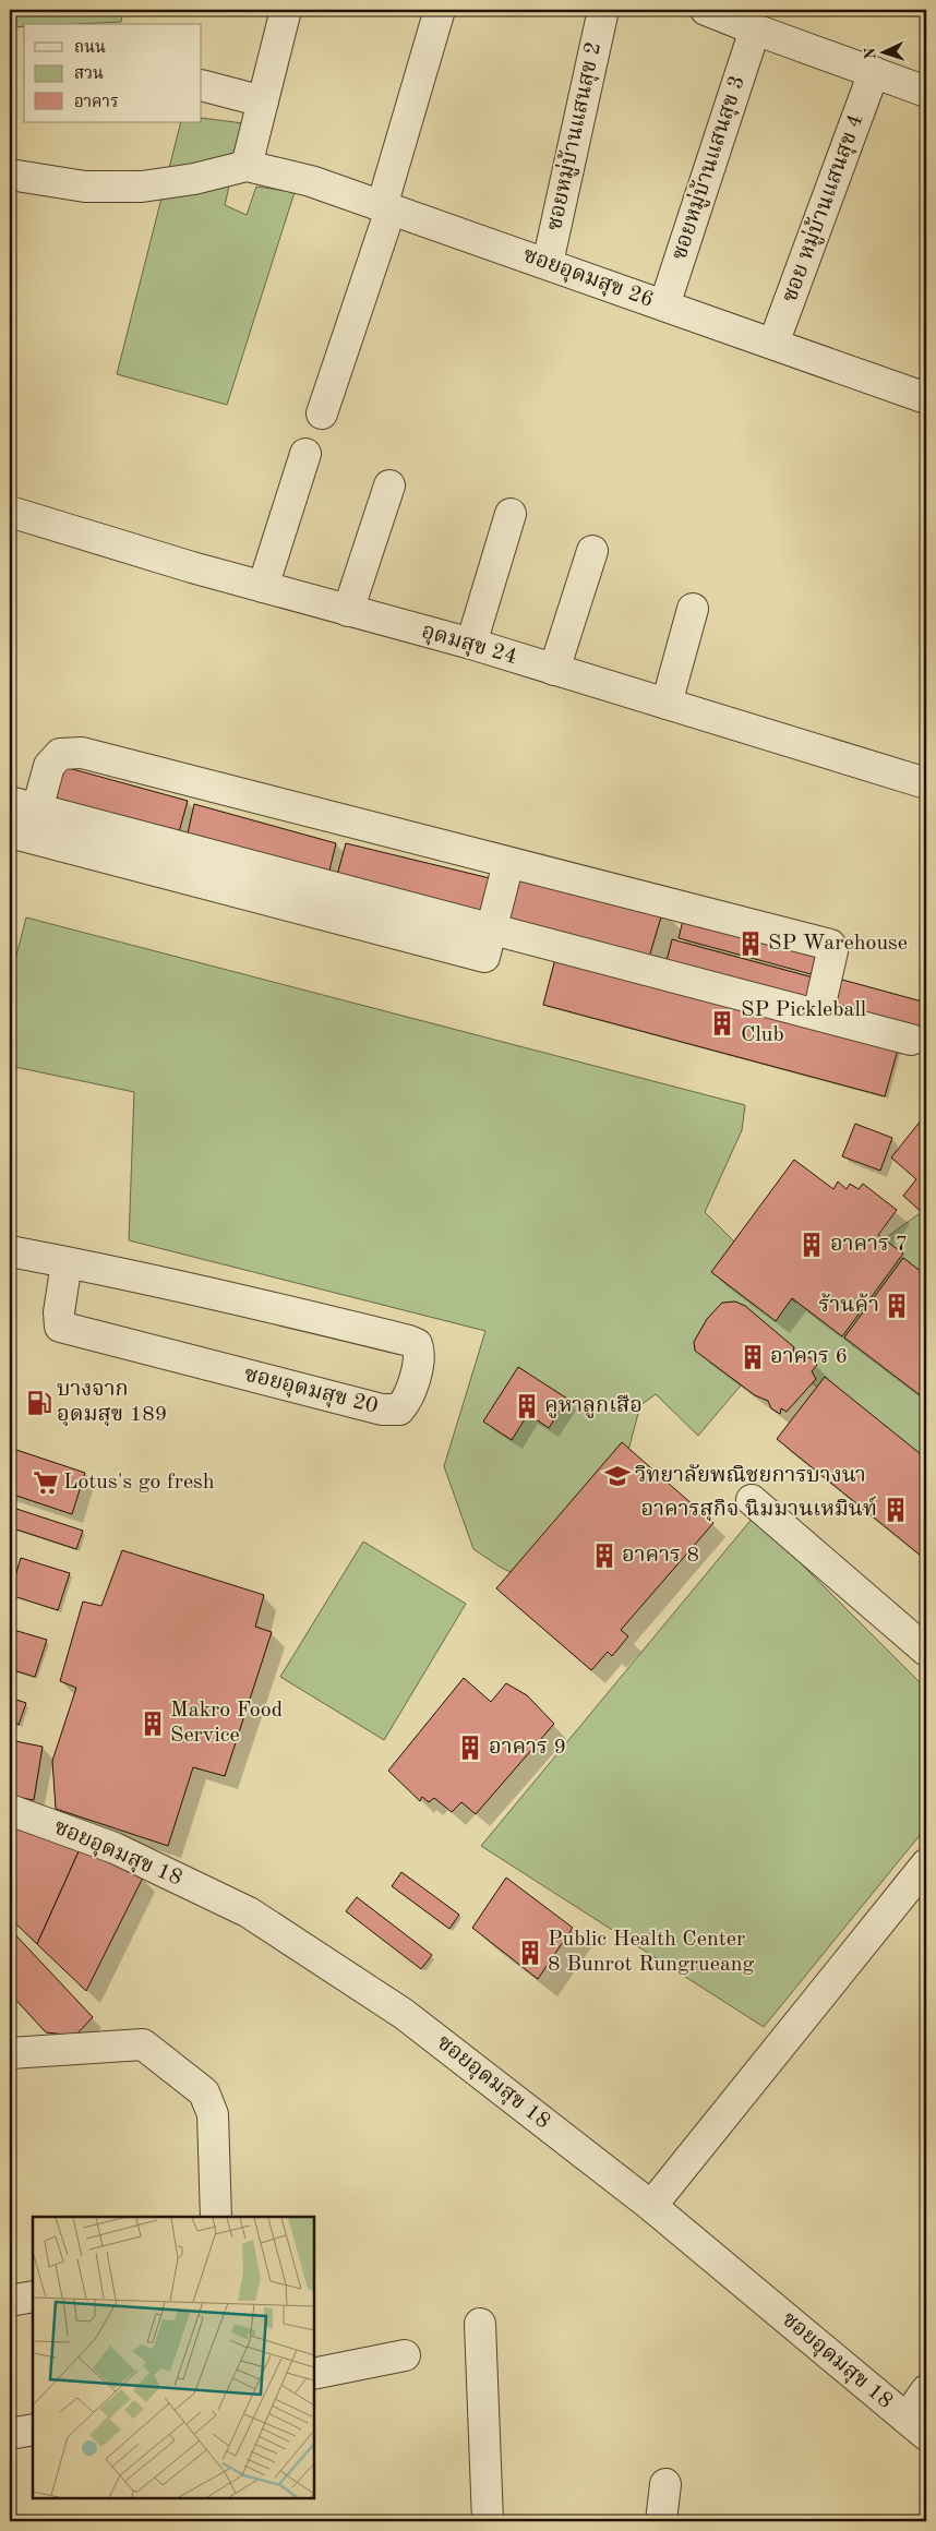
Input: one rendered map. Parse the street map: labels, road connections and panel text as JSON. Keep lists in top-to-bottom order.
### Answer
{
  "streets": {
    "street": [
      "ซอยหมู่บ้านแสนสุข 2",
      "ซอยหมู่บ้านแสนสุข 3",
      "ซอย หมู่บ้านแสนสุข 4",
      "ซอยอุดมสุข 26",
      "อุดมสุข 24",
      "ซอยอุดมสุข 20",
      "ซอยอุดมสุข 18"
    ]
  },
  "crossings": [
    ["ซอยหมู่บ้านแสนสุข 2", "ซอยอุดมสุข 26"],
    ["ซอยหมู่บ้านแสนสุข 3", "ซอยอุดมสุข 26"],
    ["ซอย หมู่บ้านแสนสุข 4", "ซอยอุดมสุข 26"]
  ],
  "places": {
    "building": [
      "SP Warehouse",
      "SP Pickleball Club",
      "อาคาร 7",
      "ร้านค้า",
      "อาคาร 6",
      "คูหาลูกเสือ",
      "อาคารสุกิจ นิมมานเหมินท์",
      "อาคาร 8",
      "Makro Food Service",
      "อาคาร 9",
      "Public Health Center 8 Bunrot Rungrueang"
    ],
    "fuel station": ["บางจาก อุดมสุข 189"],
    "school or university": ["วิทยาลัยพณิชยการบางนา"],
    "supermarket": ["Lotus's go fresh"]
  },
  "legend": ["ถนน", "สวน", "อาคาร"],
  "north": "left"
}
